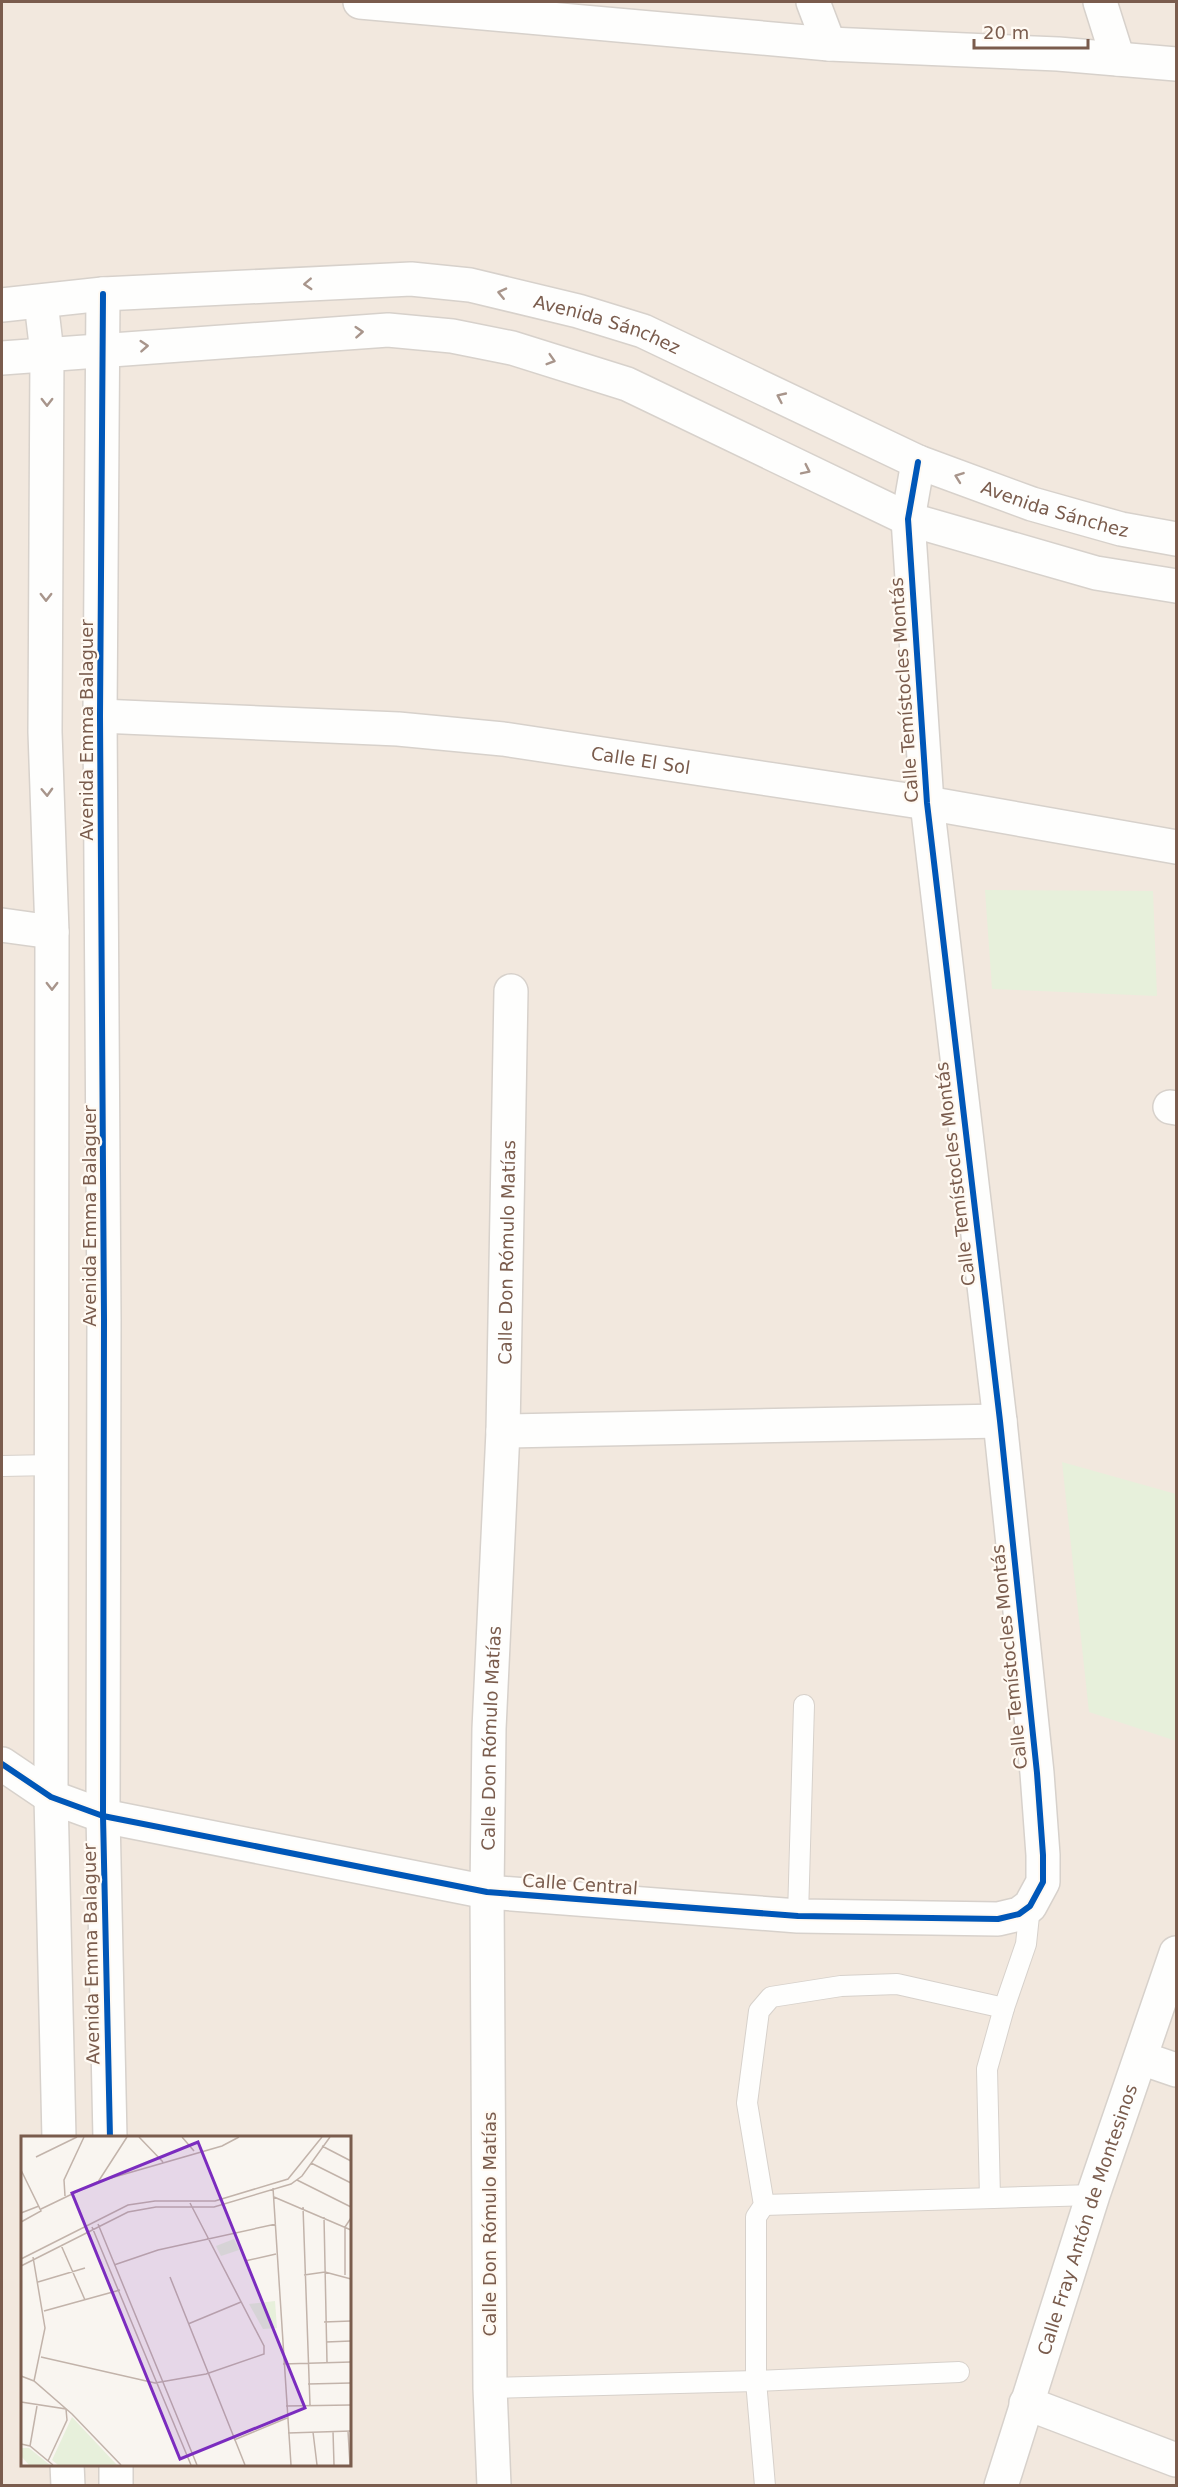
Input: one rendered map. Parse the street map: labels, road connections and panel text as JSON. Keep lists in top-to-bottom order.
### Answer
{
  "streets": {
    "street": [
      "Avenida Sánchez",
      "Calle Temístocles Montás",
      "Avenida Emma Balaguer",
      "Calle El Sol",
      "Calle Don Rómulo Matías",
      "Calle Central",
      "Calle Fray Antón de Montesinos"
    ]
  },
  "crossings": [
    ["Avenida Sánchez", "Calle Temístocles Montás"],
    ["Avenida Sánchez", "Avenida Emma Balaguer"],
    ["Calle Temístocles Montás", "Calle El Sol"],
    ["Calle Temístocles Montás", "Calle Central"],
    ["Avenida Emma Balaguer", "Calle El Sol"],
    ["Avenida Emma Balaguer", "Calle Central"],
    ["Calle Don Rómulo Matías", "Calle Central"]
  ],
  "scale_bar": "20 m"
}
